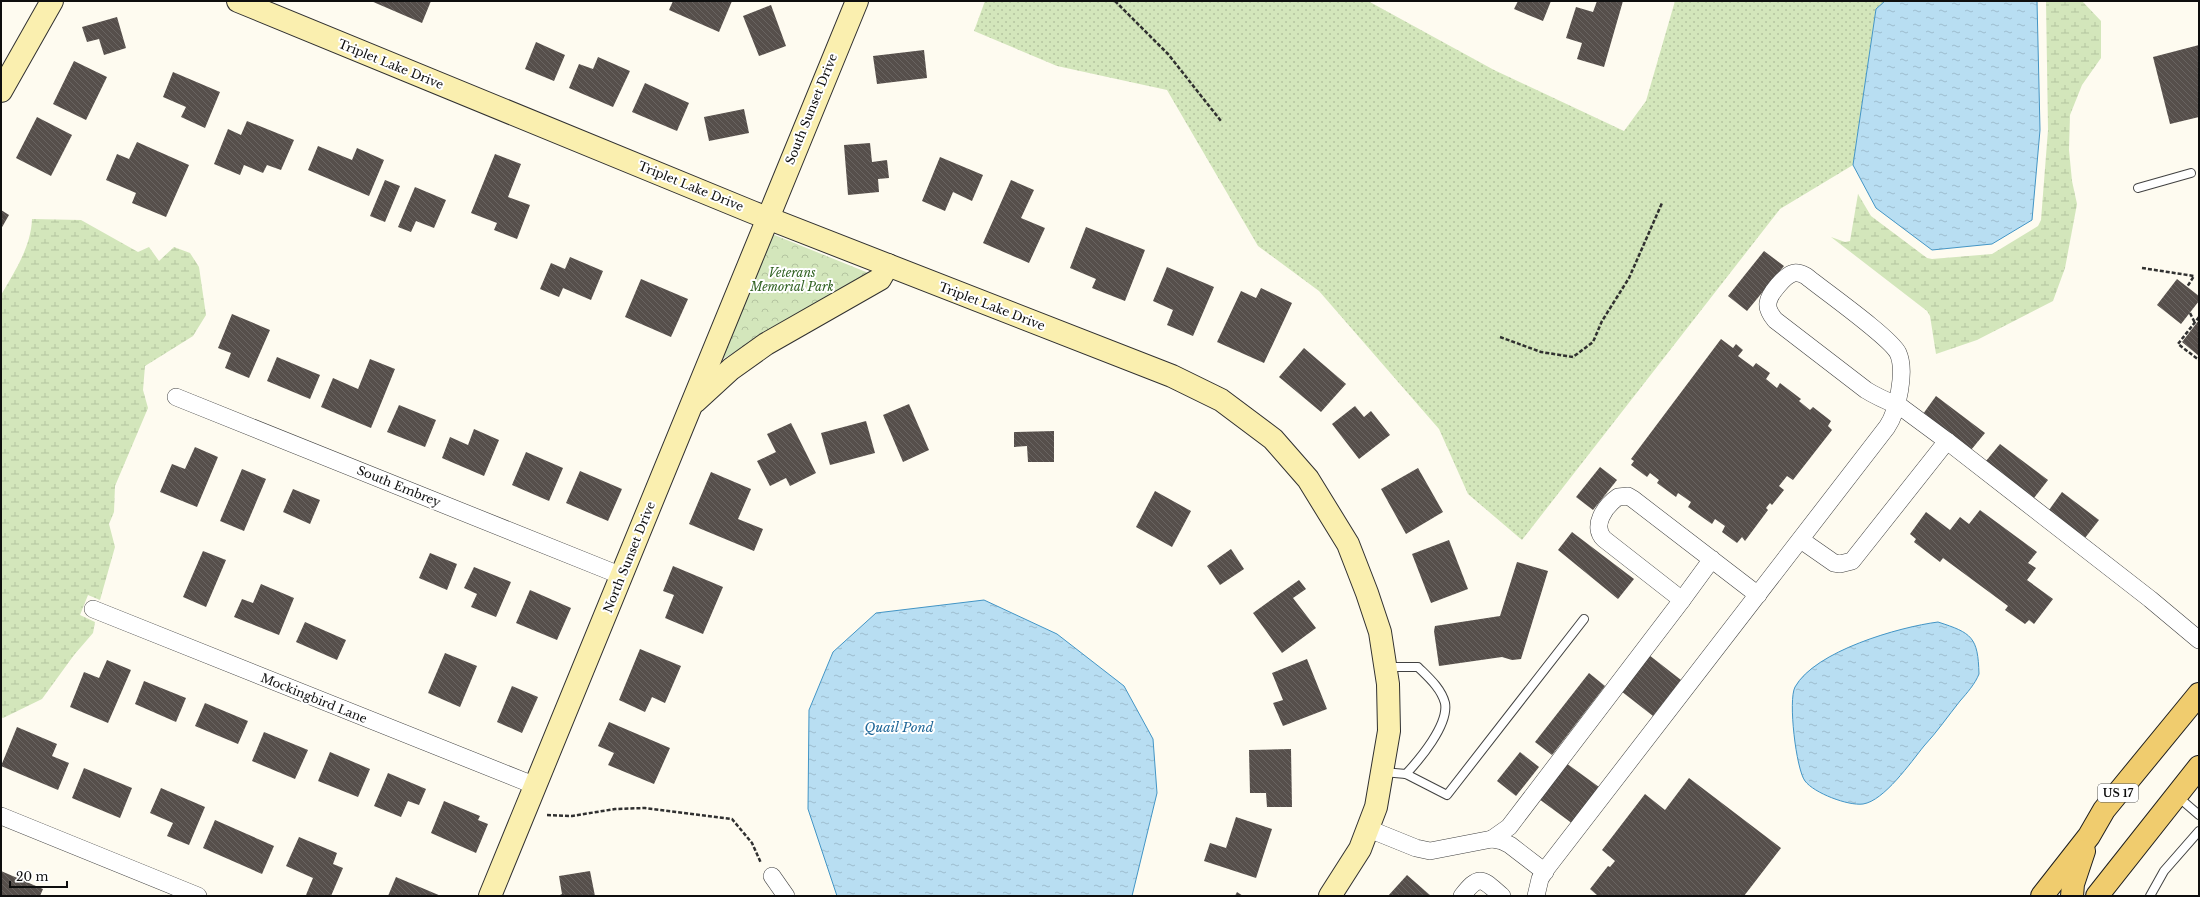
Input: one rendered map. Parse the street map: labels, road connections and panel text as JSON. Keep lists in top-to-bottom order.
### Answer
{
  "streets": {
    "main road": ["US 17"],
    "street": [
      "Triplet Lake Drive",
      "South Sunset Drive",
      "South Embrey",
      "North Sunset Drive",
      "Mockingbird Lane"
    ]
  },
  "crossings": [
    ["Triplet Lake Drive", "South Sunset Drive"],
    ["Triplet Lake Drive", "North Sunset Drive"],
    ["South Sunset Drive", "North Sunset Drive"],
    ["South Embrey", "North Sunset Drive"],
    ["North Sunset Drive", "Mockingbird Lane"]
  ],
  "water": ["Quail Pond"],
  "parks": ["Veterans Memorial Park"],
  "scale_bar": "20 m"
}
